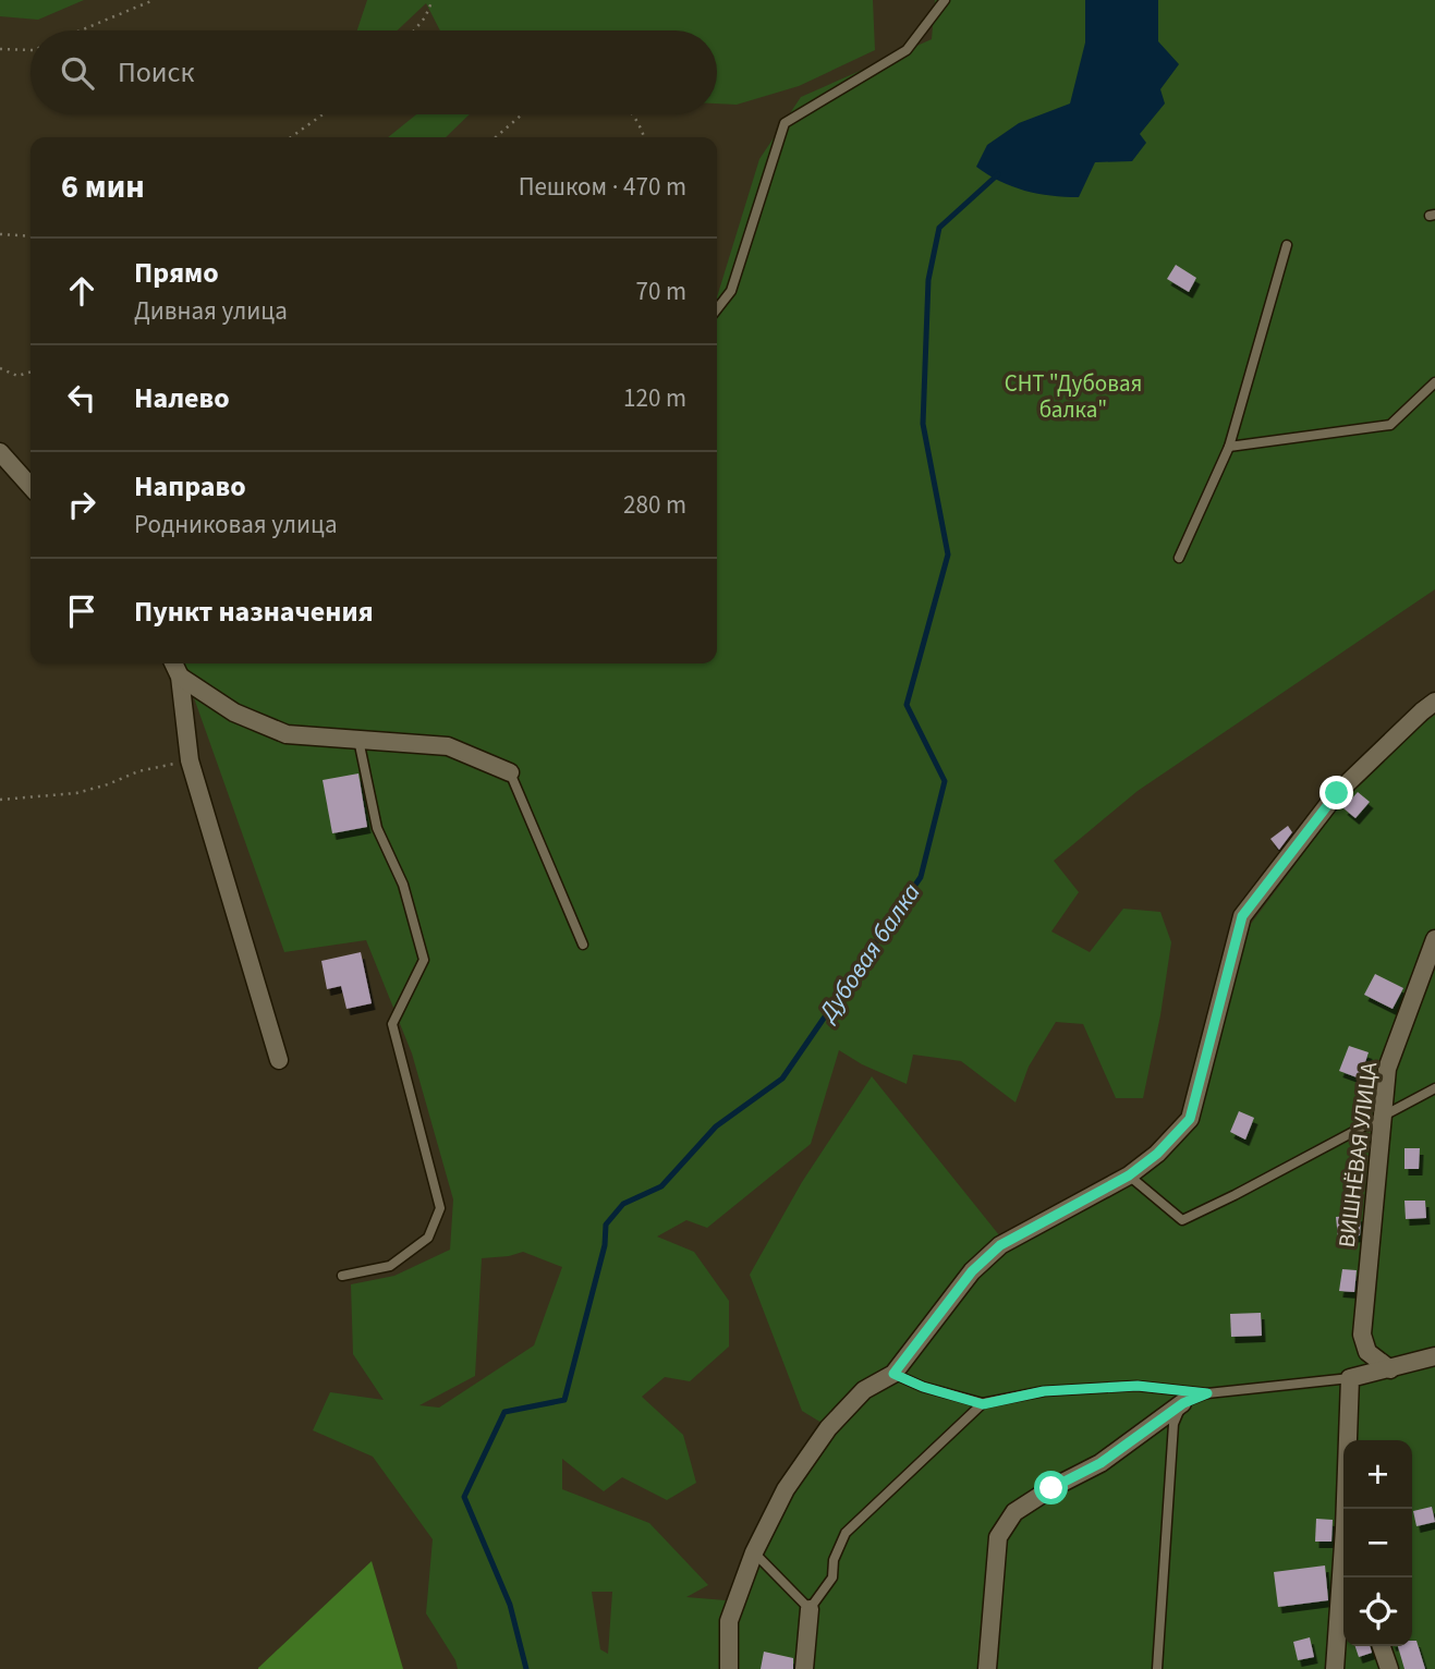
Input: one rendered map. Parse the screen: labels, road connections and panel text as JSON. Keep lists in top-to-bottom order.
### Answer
{
  "streets": {
    "street": ["ВИШНЁВАЯ УЛИЦА"]
  },
  "water": ["Дубовая балка"],
  "parks": ["СНТ \"Дубовая балка\""],
  "page": {
    "search": "Поиск",
    "heading": ["6 мин", "Пешком · 470 m"],
    "list": [
      ["Прямо", "Дивная улица", "70 m"],
      ["Налево", "120 m"],
      ["Направо", "Родниковая улица", "280 m"],
      "Пункт назначения"
    ],
    "map_buttons": ["+", "−"]
  }
}
